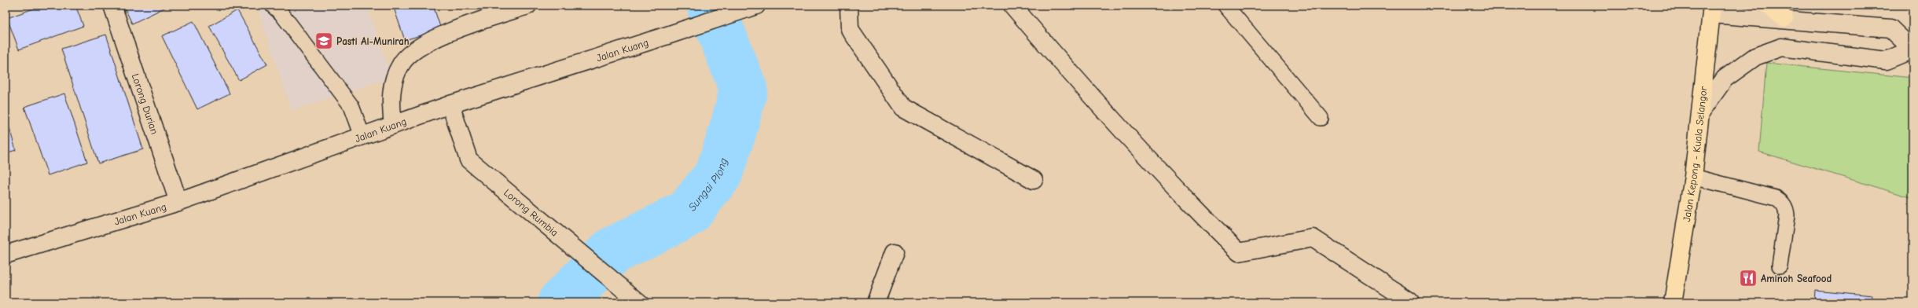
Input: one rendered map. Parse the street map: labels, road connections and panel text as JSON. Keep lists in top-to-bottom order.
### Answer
{
  "streets": {
    "highway": ["Jalan Kepong - Kuala Selangor"],
    "street": ["Jalan Kuang", "Lorong Durian", "Lorong Rumbia"]
  },
  "crossings": [
    ["Jalan Kuang", "Lorong Durian"],
    ["Jalan Kuang", "Lorong Rumbia"]
  ],
  "water": ["Sungai Plong"],
  "places": {
    "school or university": ["Pasti Al-Munirah"],
    "restaurant": ["Aminoh Seafood"]
  }
}
